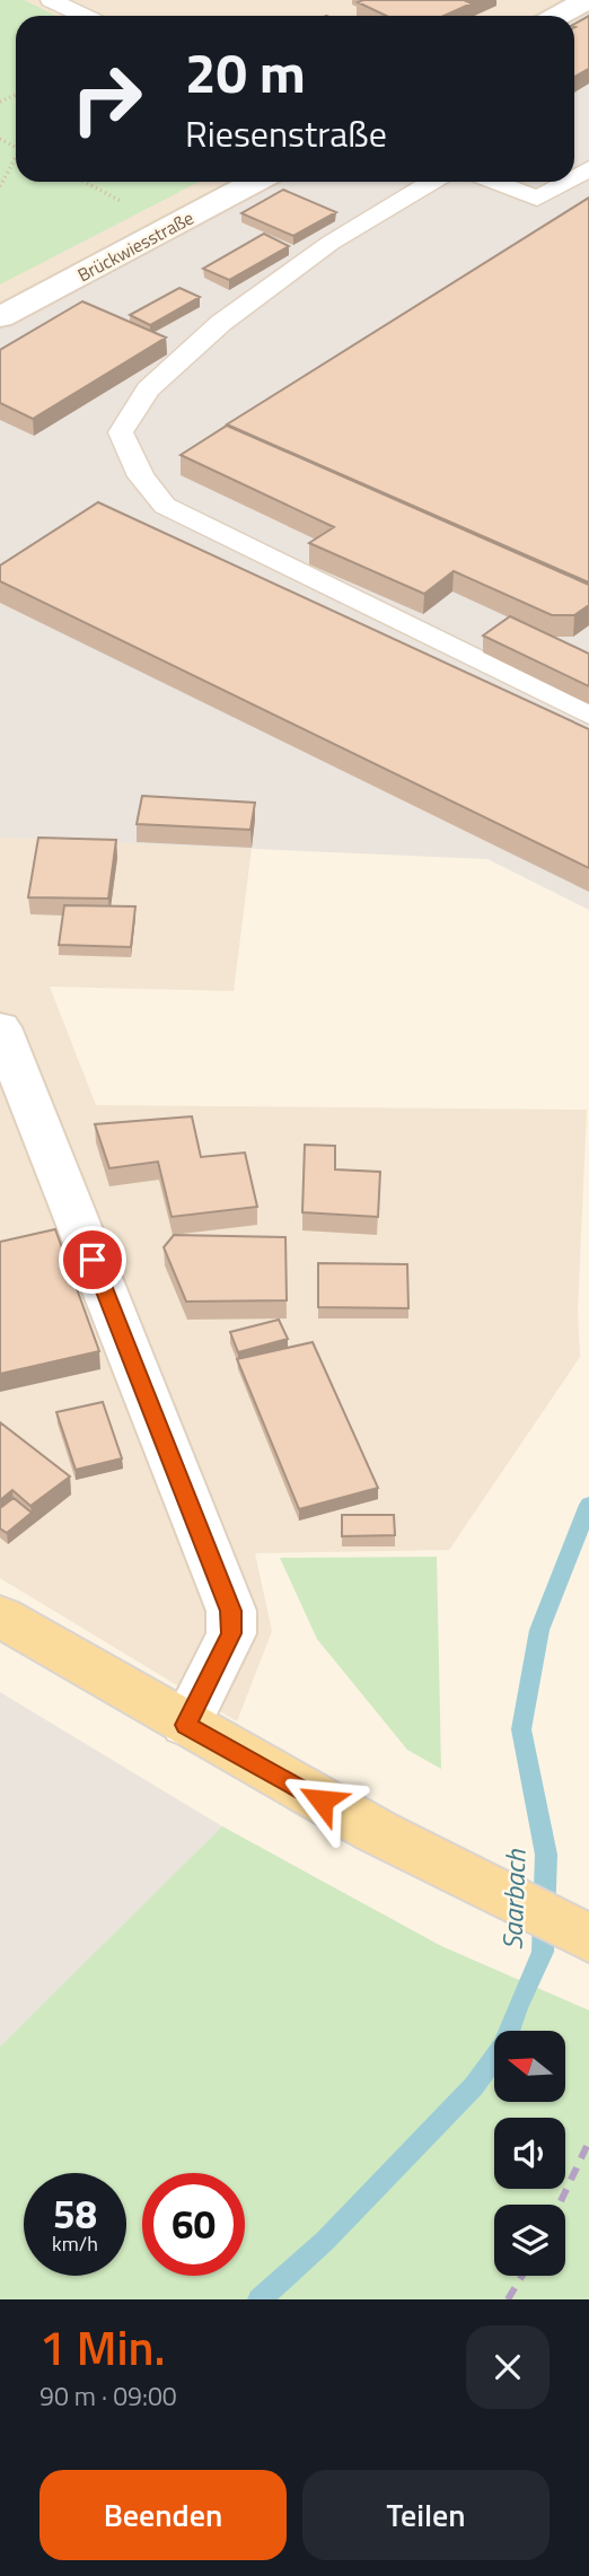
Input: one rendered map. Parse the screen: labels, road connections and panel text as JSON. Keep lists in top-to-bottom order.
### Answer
{
  "streets": {
    "street": ["Brückwiesstraße"]
  },
  "water": ["Saarbach"],
  "north": "left",
  "page": {
    "turn": ["20 m", "Riesenstraße"],
    "speed": "58 km/h",
    "limit": "60",
    "heading": ["1 Min.", "90 m · 09:00"],
    "buttons": ["Beenden", "Teilen"]
  }
}
